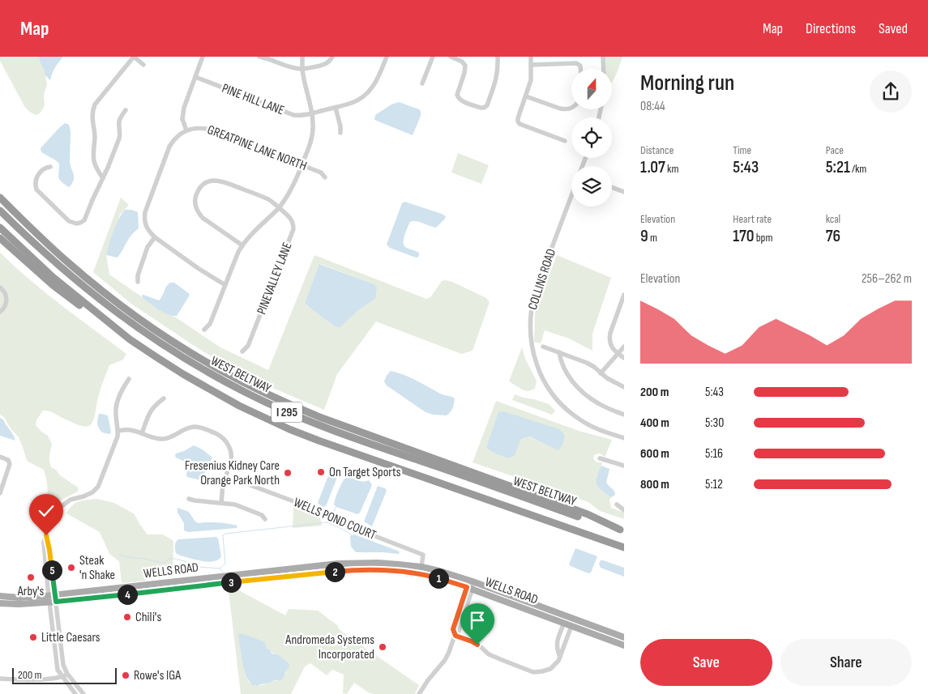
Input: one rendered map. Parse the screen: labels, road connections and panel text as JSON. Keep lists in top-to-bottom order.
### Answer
{
  "streets": {
    "highway": ["WEST BELTWAY", "I 295"],
    "main road": ["WELLS ROAD"],
    "street": [
      "PINE HILL LANE",
      "GREATPINE LANE NORTH",
      "PINEVALLEY LANE",
      "COLLINS ROAD",
      "WELLS POND COURT"
    ]
  },
  "crossings": [
    ["WELLS POND COURT", "WELLS ROAD"]
  ],
  "places": [
    "On Target Sports",
    "Fresenius Kidney Care Orange Park North",
    "Steak 'n Shake",
    "Arby's",
    "Chili's",
    "Little Caesars",
    "Andromeda Systems Incorporated",
    "Rowe's IGA"
  ],
  "scale_bar": "200 m",
  "north": "top",
  "page": {
    "header": "Map",
    "nav": ["Map", "Directions", "Saved"],
    "heading": ["Morning run", "08:44"],
    "stats": [
      ["Distance", "1.07 km"],
      ["Time", "5:43"],
      ["Pace", "5:21 /km"],
      ["Elevation", "9 m"],
      ["Heart rate", "170 bpm"],
      ["kcal", "76"]
    ],
    "chart": ["Elevation", "256–262 m"],
    "list": [
      {
        "name": "200 m",
        "note": "5:43"
      },
      {
        "name": "400 m",
        "note": "5:30"
      },
      {
        "name": "600 m",
        "note": "5:16"
      },
      {
        "name": "800 m",
        "note": "5:12"
      }
    ],
    "pins": [
      "5",
      "2",
      "1",
      "3",
      "4"
    ],
    "buttons": ["Save", "Share"],
    "scale": "200 m"
  }
}
